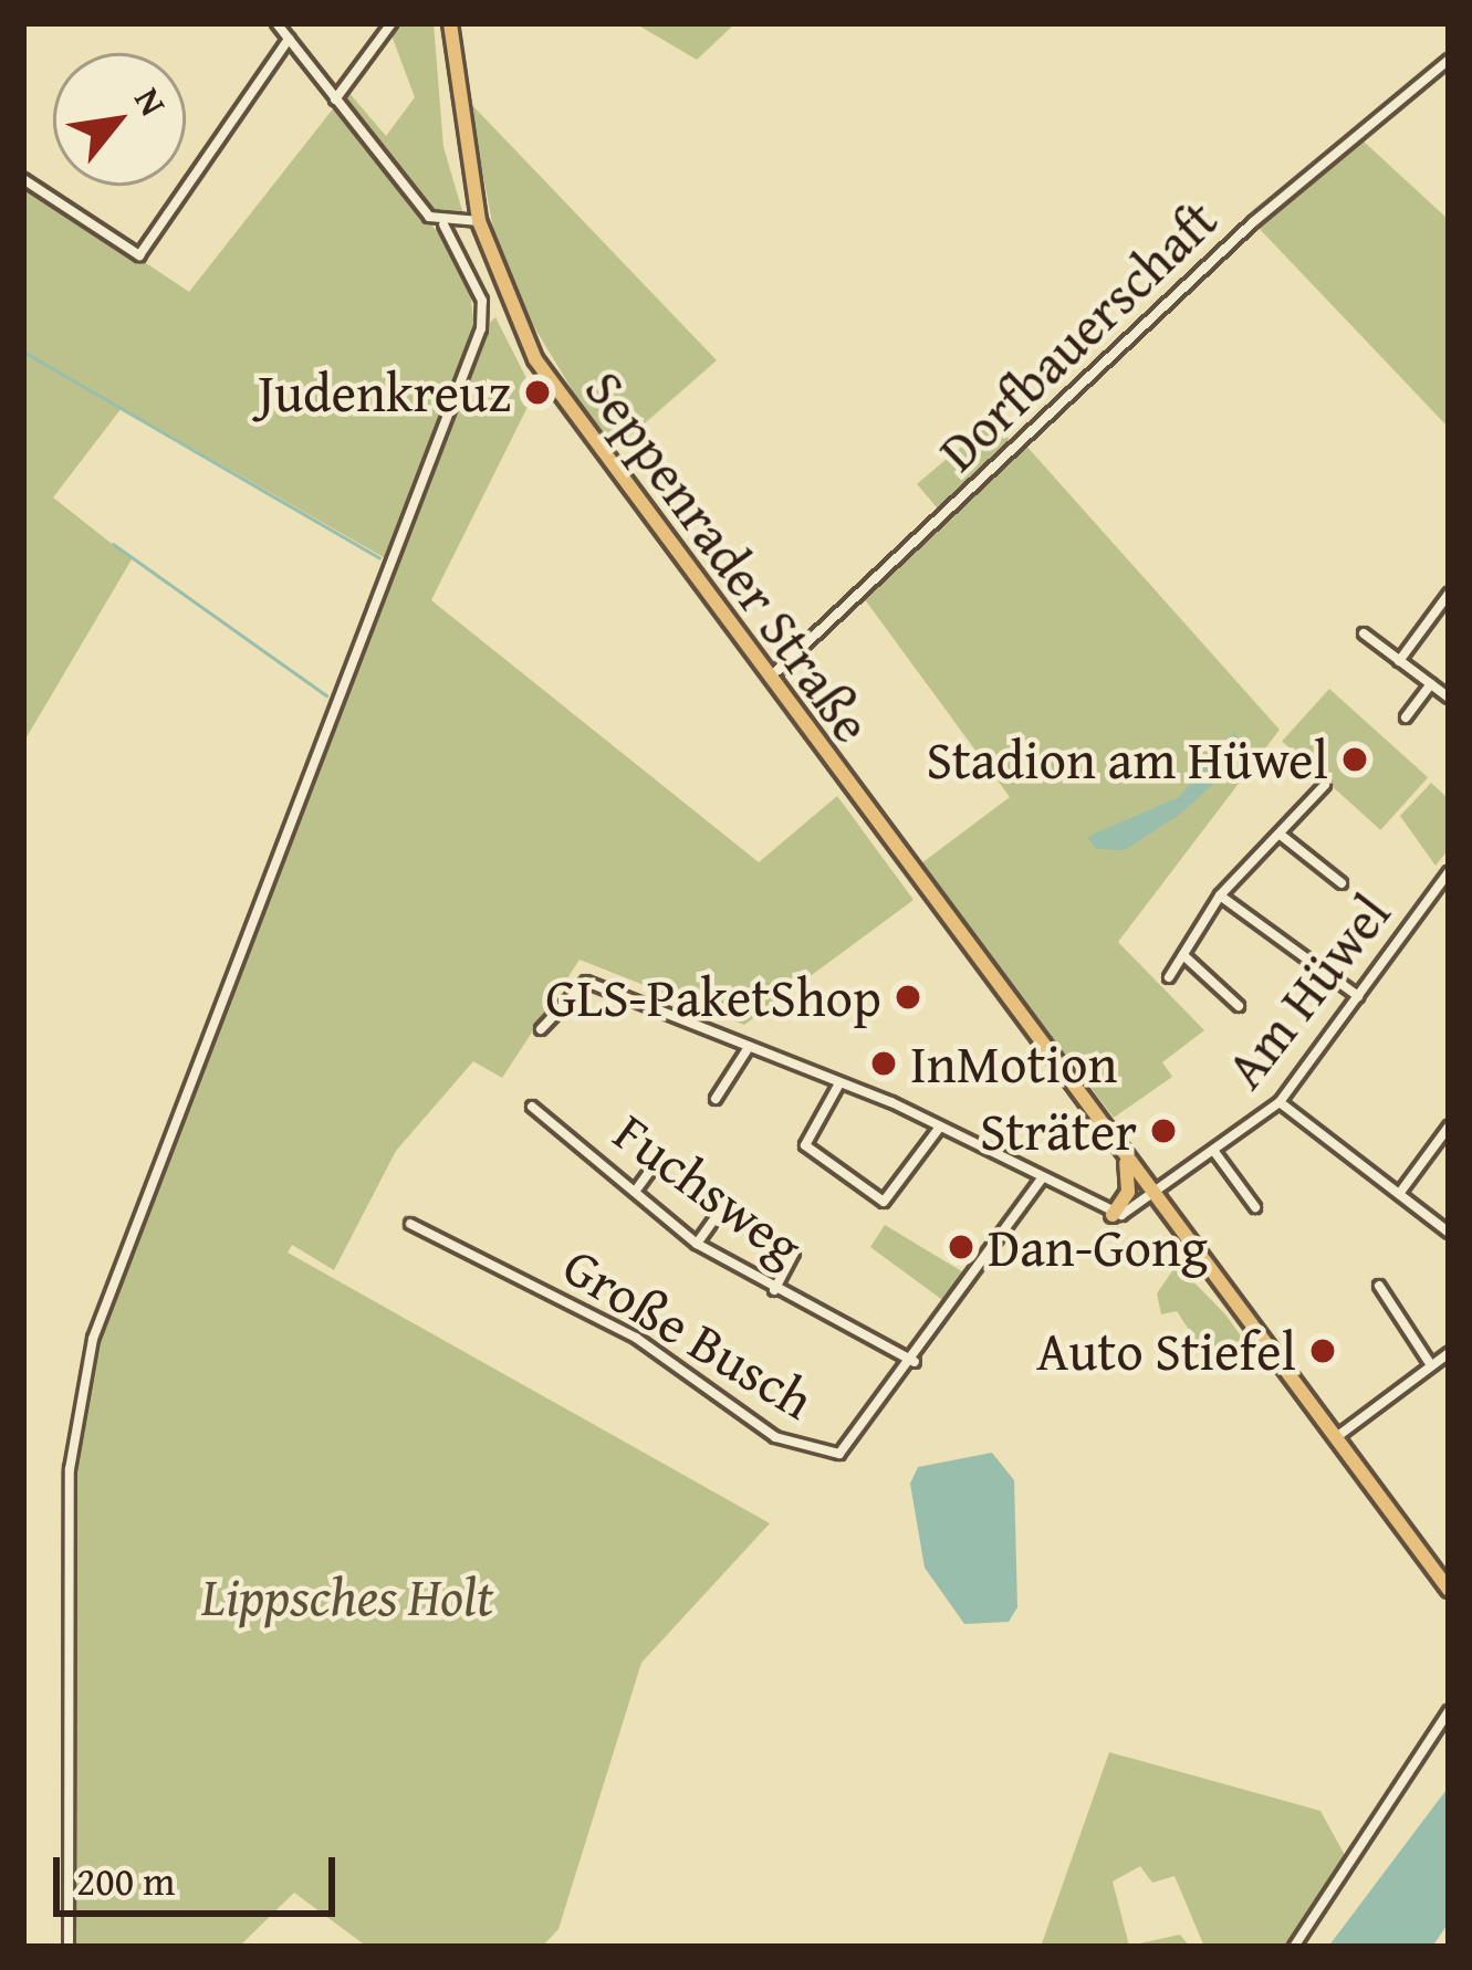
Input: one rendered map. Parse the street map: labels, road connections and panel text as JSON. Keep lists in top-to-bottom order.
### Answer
{
  "streets": {
    "main road": ["Seppenrader Straße"],
    "street": [
      "Dorfbauerschaft",
      "Am Hüwel",
      "Fuchsweg",
      "Große Busch"
    ]
  },
  "crossings": [
    ["Dorfbauerschaft", "Seppenrader Straße"],
    ["Seppenrader Straße", "Am Hüwel"],
    ["Fuchsweg", "Große Busch"]
  ],
  "parks": ["Lippsches Holt"],
  "places": [
    "Judenkreuz",
    "Stadion am Hüwel",
    "GLS-PaketShop",
    "InMotion",
    "Sträter",
    "Dan-Gong",
    "Auto Stiefel"
  ],
  "scale_bar": "200 m",
  "north": "top right"
}
